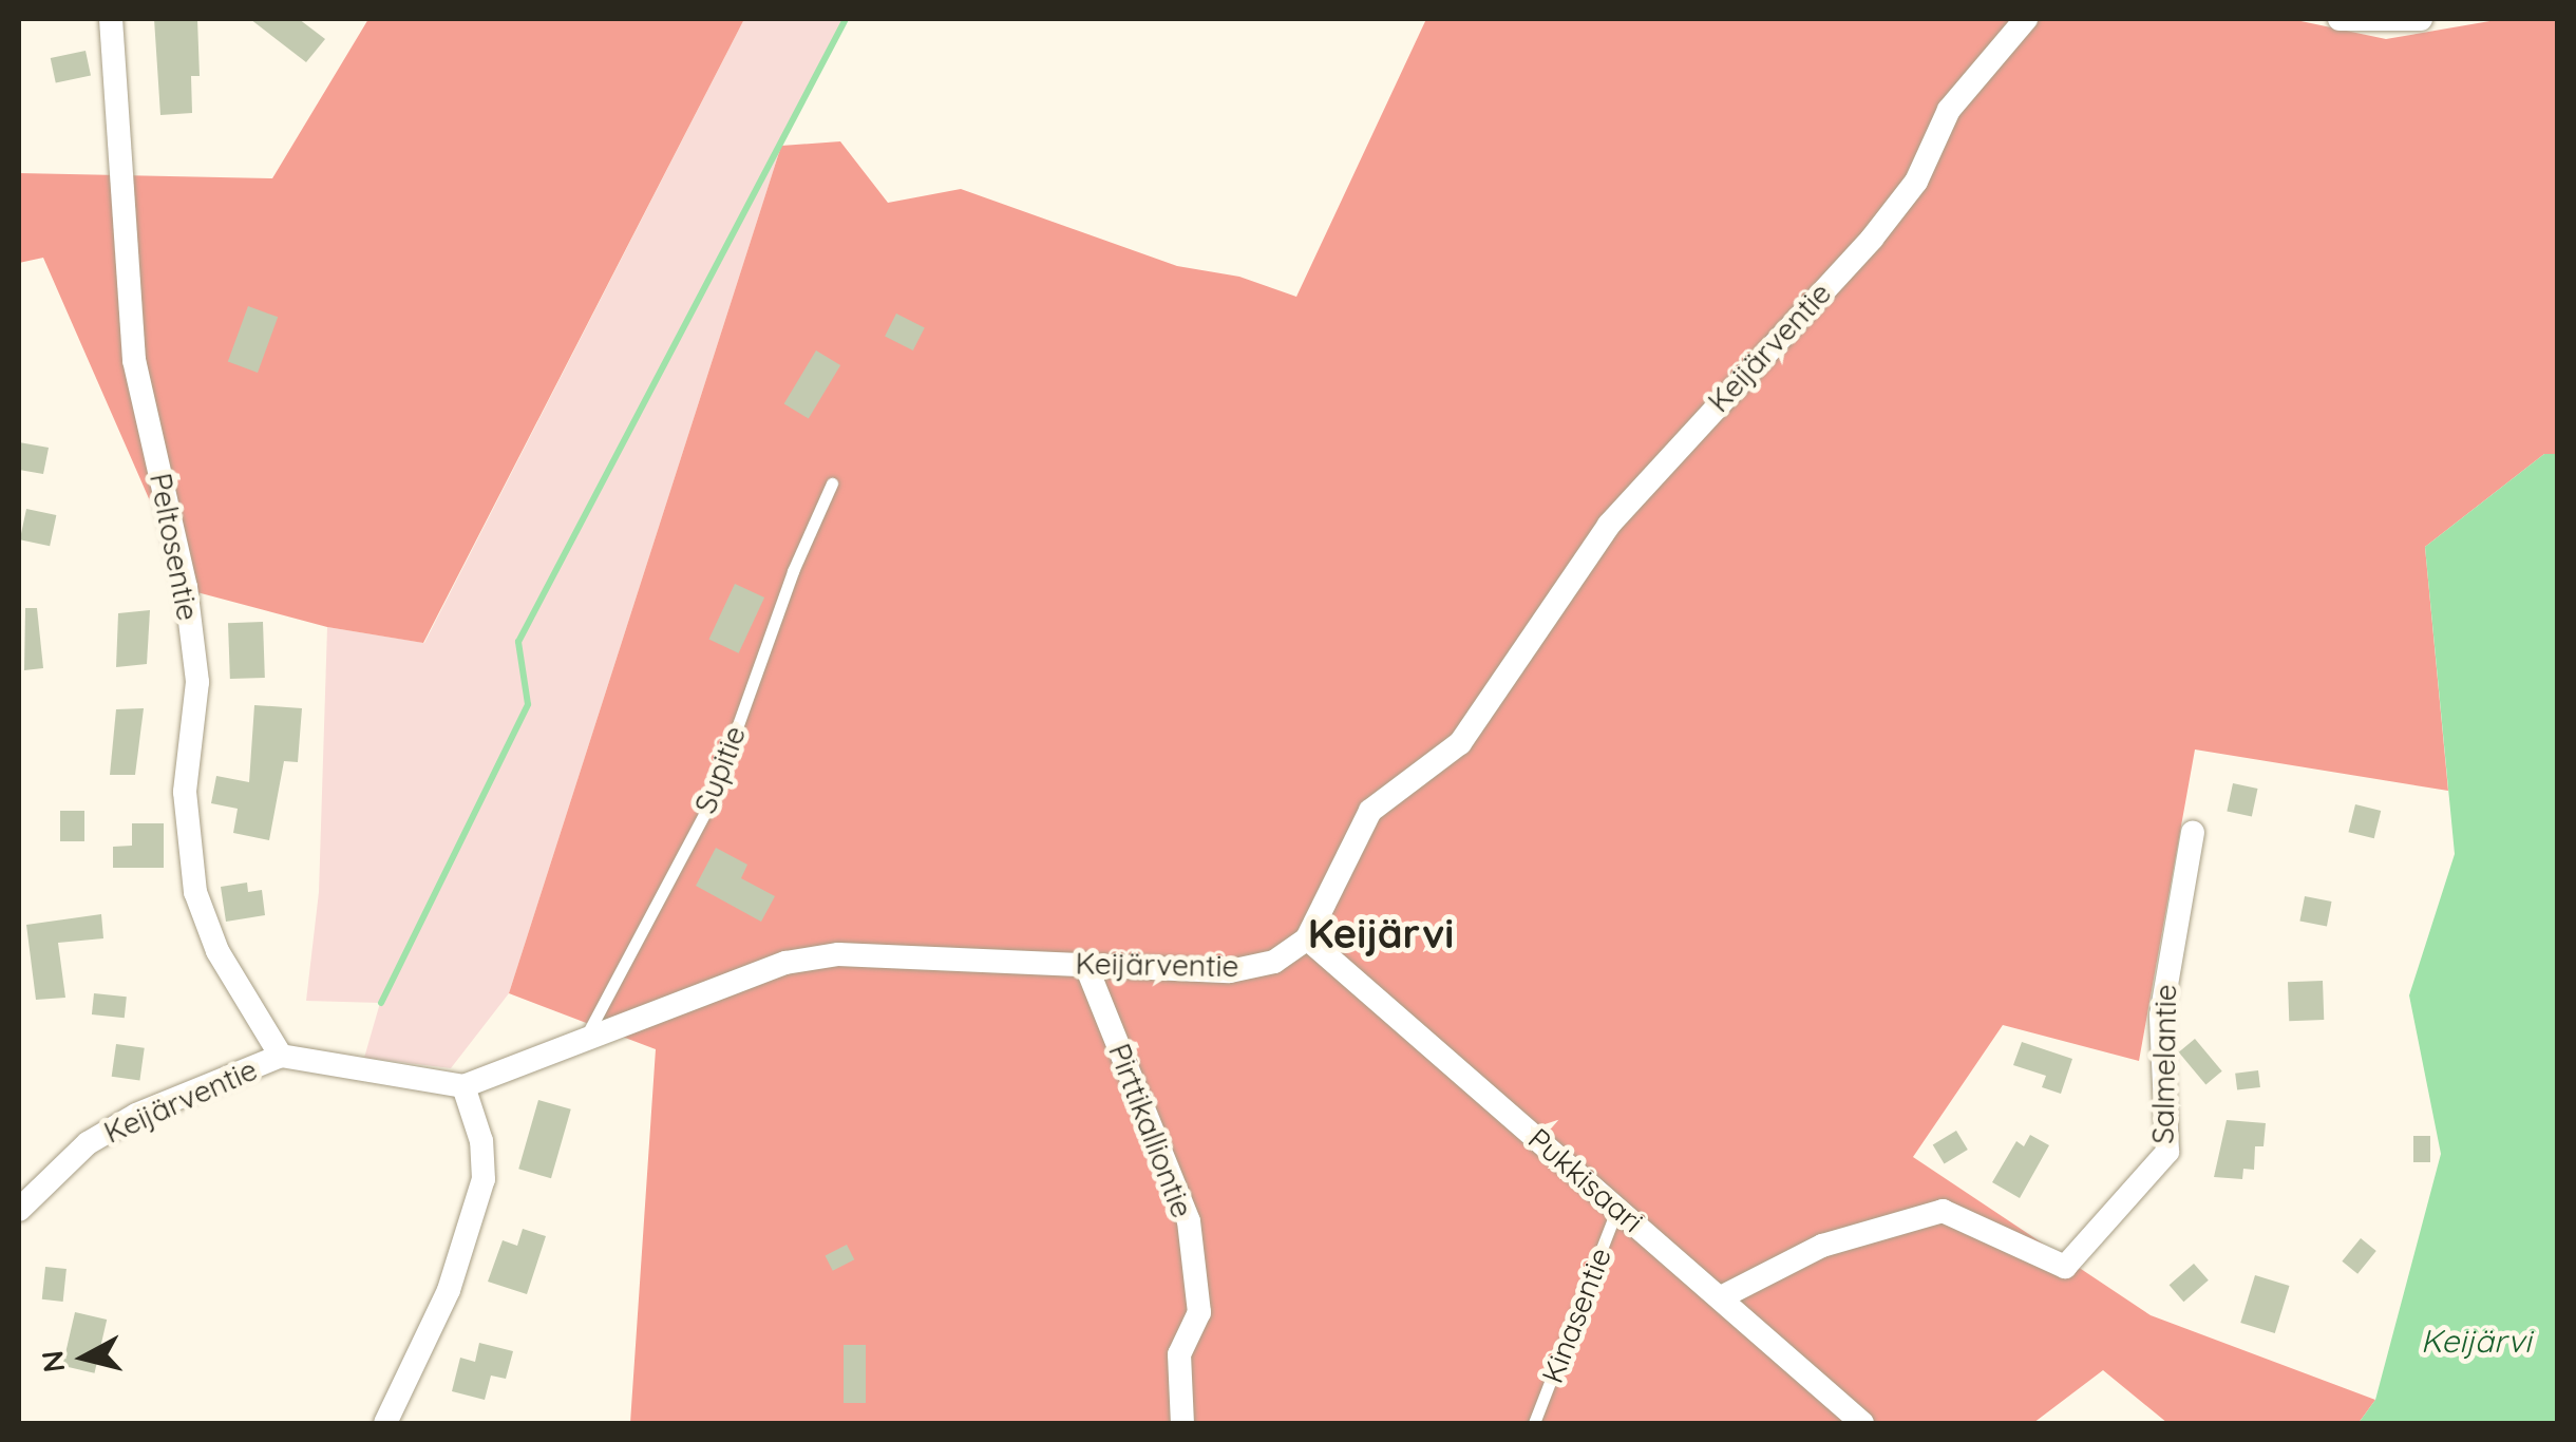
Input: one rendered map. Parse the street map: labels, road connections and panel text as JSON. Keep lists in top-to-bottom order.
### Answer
{
  "streets": {
    "street": [
      "Keijärventie",
      "Peltosentie",
      "Salmelantie",
      "Pirttikalliontie",
      "Pukkisaari"
    ],
    "lane": ["Supitie", "Kinasentie"]
  },
  "crossings": [
    ["Keijärventie", "Peltosentie"],
    ["Keijärventie", "Supitie"],
    ["Keijärventie", "Pirttikalliontie"],
    ["Keijärventie", "Pukkisaari"],
    ["Salmelantie", "Pukkisaari"],
    ["Pukkisaari", "Kinasentie"]
  ],
  "districts": ["Keijärvi"],
  "water": ["Keijärvi"],
  "north": "left"
}
